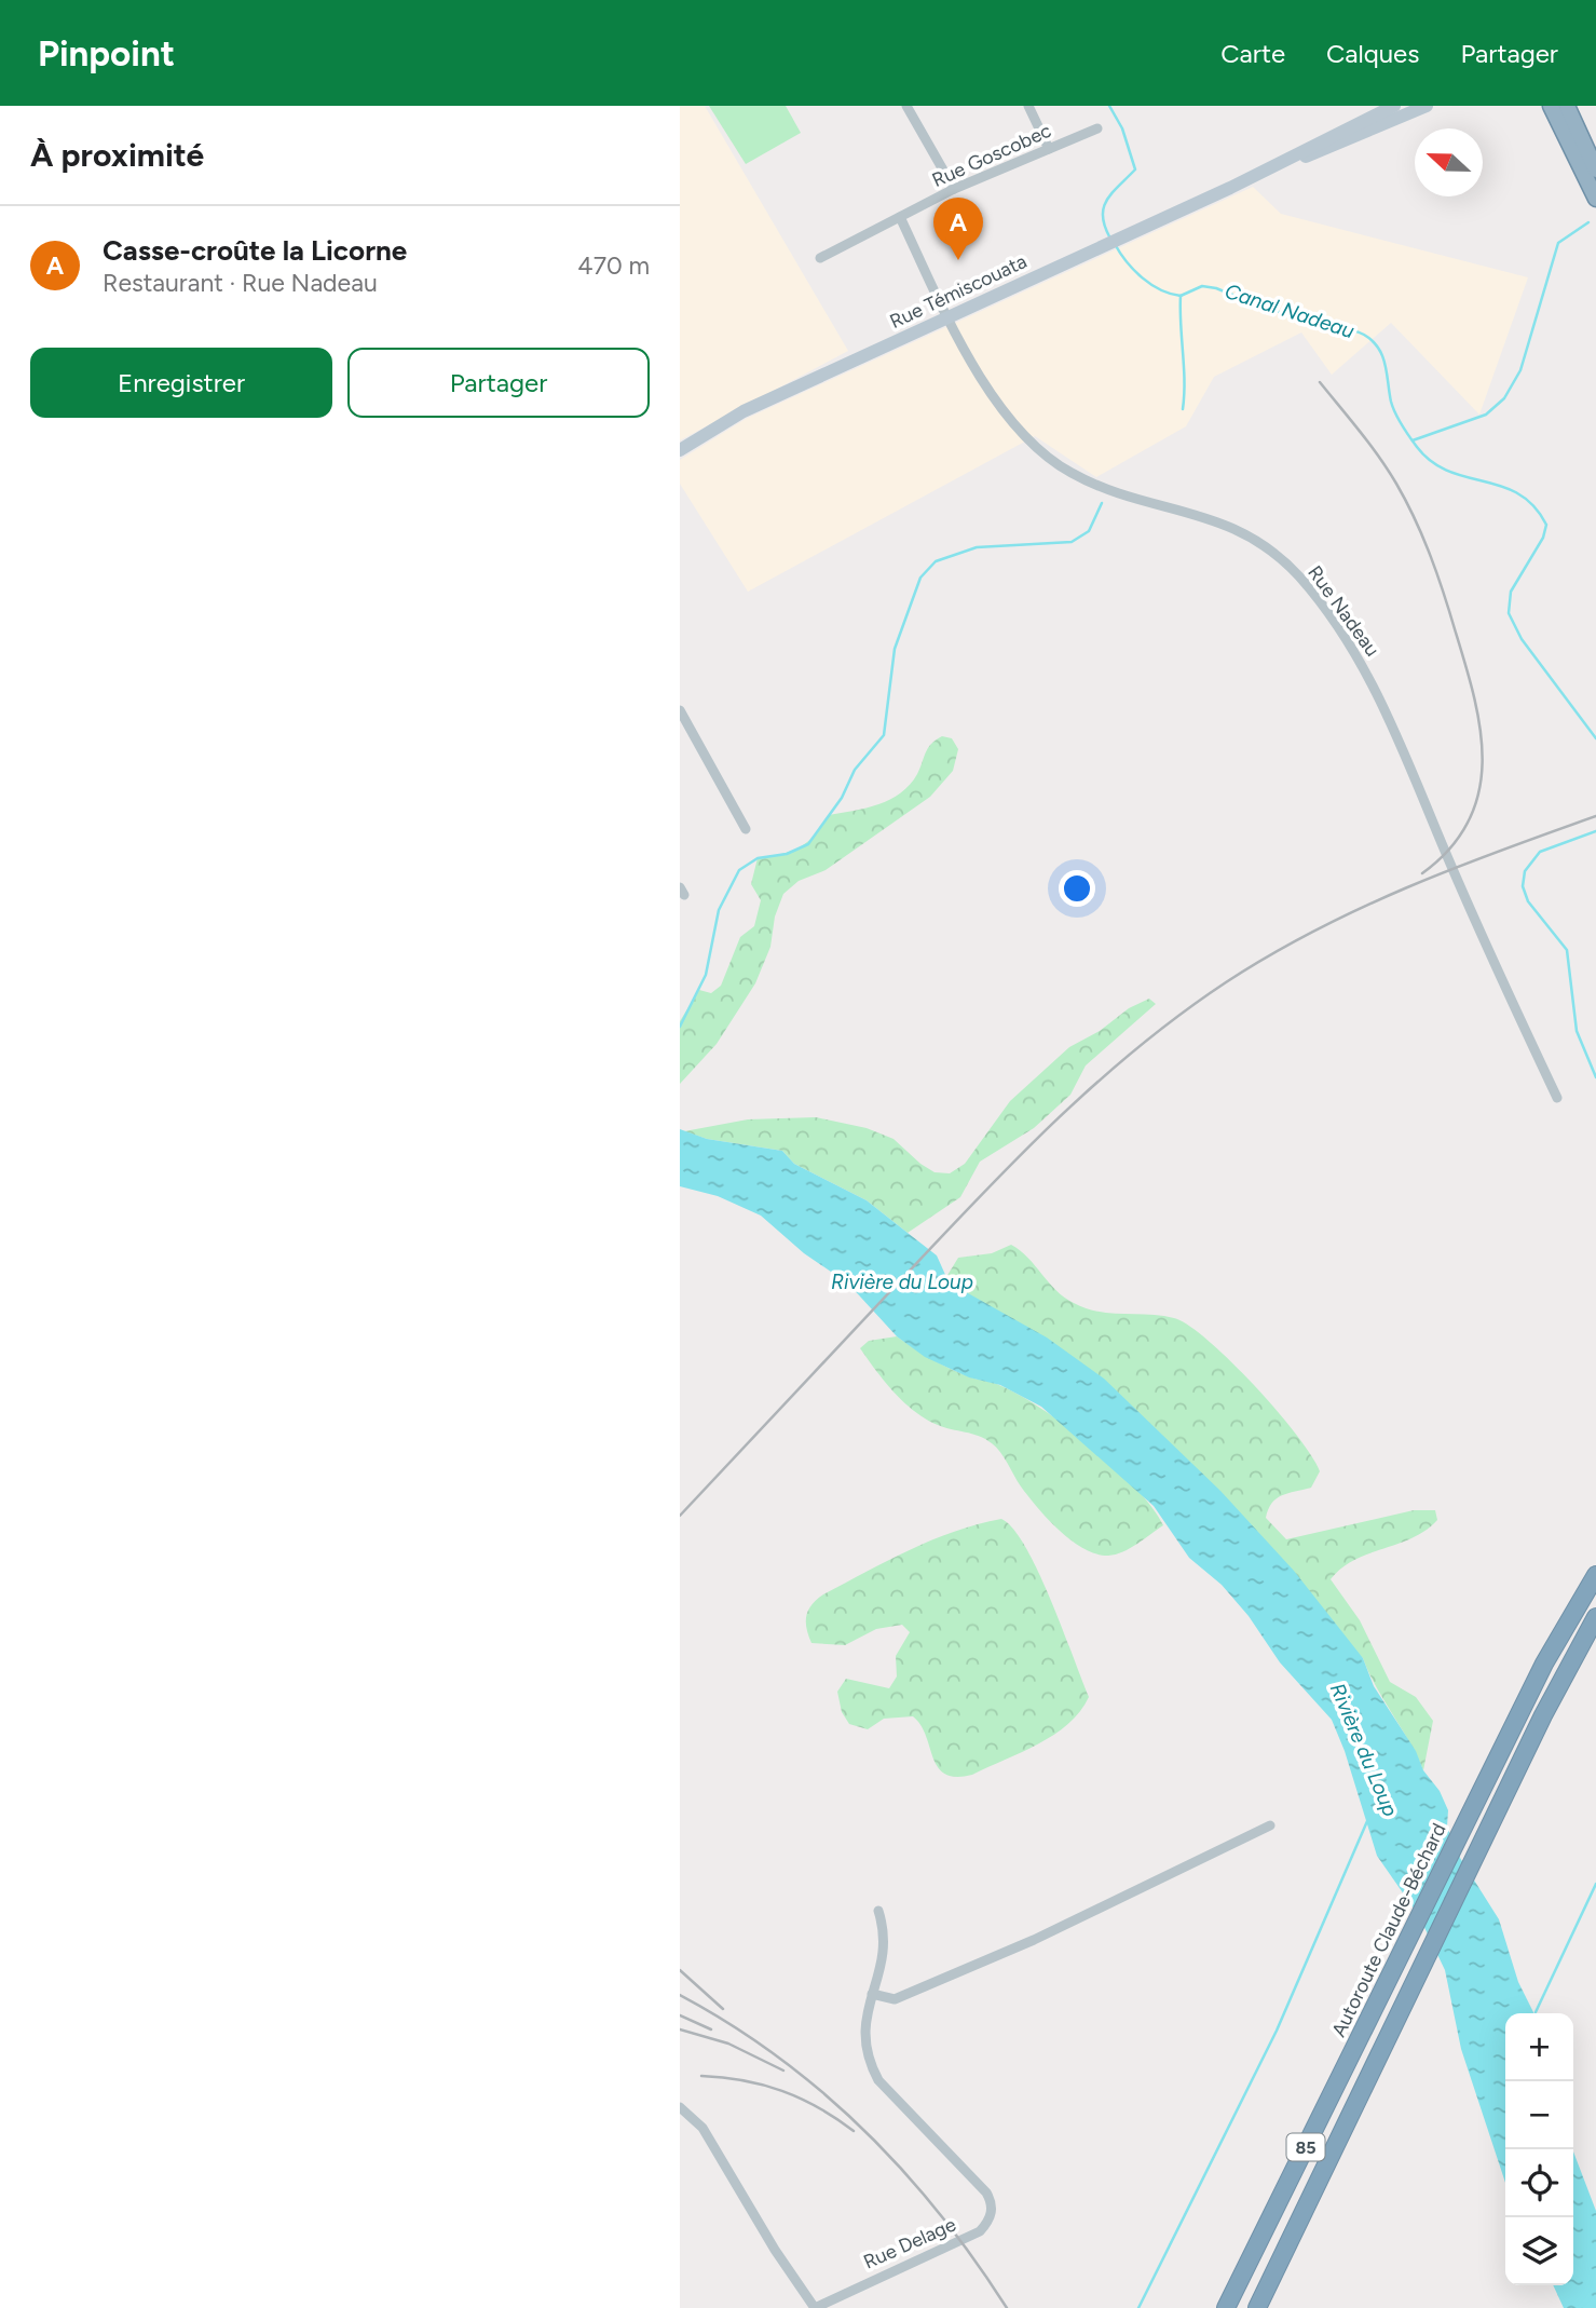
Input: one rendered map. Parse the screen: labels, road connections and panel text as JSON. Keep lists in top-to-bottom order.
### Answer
{
  "streets": {
    "highway": ["Autoroute Claude-Béchard", "85"],
    "main road": ["Rue Témiscouata"],
    "street": ["Rue Goscobec", "Rue Nadeau", "Rue Delage"]
  },
  "crossings": [
    ["Rue Goscobec", "Rue Nadeau"],
    ["Rue Témiscouata", "Rue Nadeau"]
  ],
  "water": ["Canal Nadeau", "Rivière du Loup"],
  "north": "left",
  "page": {
    "header": "Pinpoint",
    "nav": ["Carte", "Calques", "Partager"],
    "heading": "À proximité",
    "pins": "A",
    "list": [
      {
        "mark": "A",
        "name": "Casse-croûte la Licorne",
        "note": "Restaurant · Rue Nadeau",
        "value": "470 m"
      }
    ],
    "buttons": ["Enregistrer", "Partager"],
    "map_buttons": ["+", "−"]
  }
}
